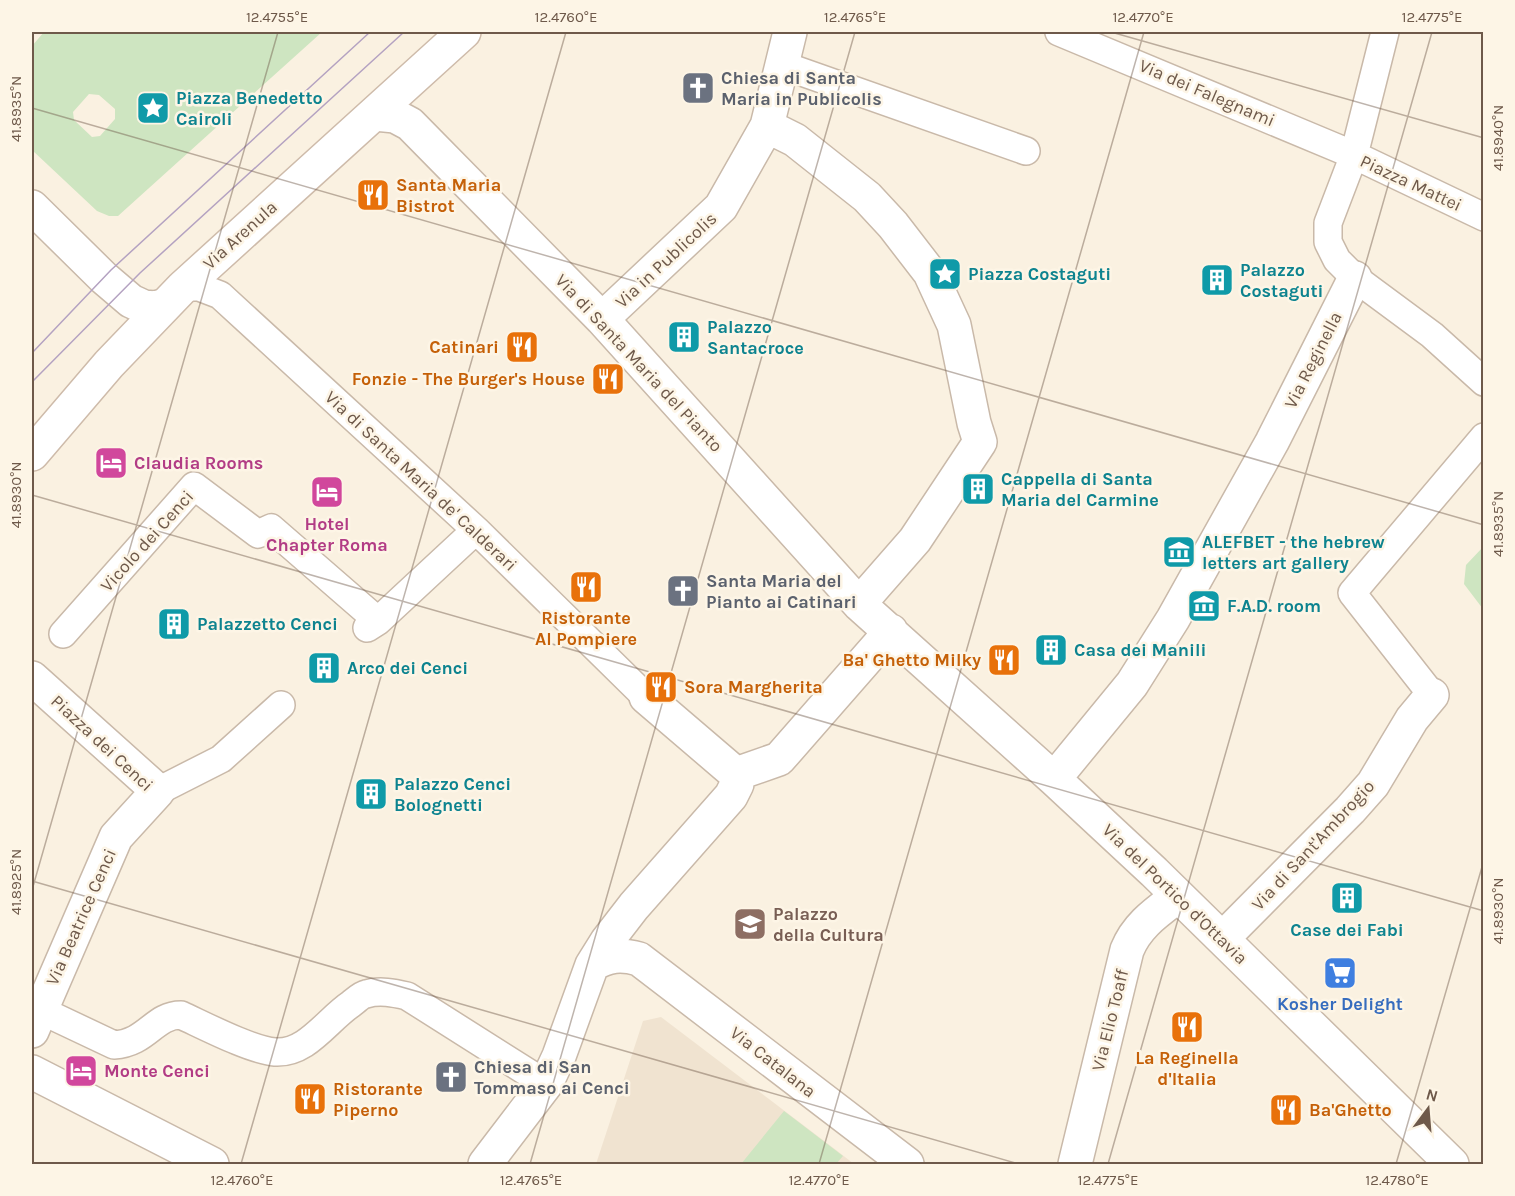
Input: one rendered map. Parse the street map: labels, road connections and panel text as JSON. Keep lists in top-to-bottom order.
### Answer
{
  "streets": {
    "street": [
      "Via Arenula",
      "Via in Publicolis",
      "Via Reginella",
      "Via di Santa Maria del Pianto",
      "Piazza dei Cenci",
      "Via di Sant'Ambrogio",
      "Via del Portico d'Ottavia",
      "Via Beatrice Cenci",
      "Via Elio Toaff",
      "Via Catalana"
    ],
    "lane": [
      "Via dei Falegnami",
      "Piazza Mattei",
      "Via di Santa Maria de' Calderari",
      "Vicolo dei Cenci"
    ]
  },
  "crossings": [
    ["Via dei Falegnami", "Piazza Mattei"],
    ["Piazza Mattei", "Via Reginella"],
    ["Via Arenula", "Via di Santa Maria del Pianto"],
    ["Via Arenula", "Via di Santa Maria de' Calderari"],
    ["Via in Publicolis", "Via di Santa Maria del Pianto"],
    ["Via Reginella", "Via del Portico d'Ottavia"],
    ["Via di Santa Maria del Pianto", "Via del Portico d'Ottavia"],
    ["Via di Santa Maria de' Calderari", "Vicolo dei Cenci"],
    ["Piazza dei Cenci", "Via Beatrice Cenci"],
    ["Via di Sant'Ambrogio", "Via del Portico d'Ottavia"],
    ["Via del Portico d'Ottavia", "Via Elio Toaff"]
  ],
  "places": {
    "church": ["Chiesa di Santa Maria in Publicolis", "Santa Maria del Pianto ai Catinari", "Chiesa di San Tommaso ai Cenci"],
    "place": ["Piazza Benedetto Cairoli", "Piazza Costaguti"],
    "restaurant": [
      "Santa Maria Bistrot",
      "Catinari",
      "Fonzie - The Burger's House",
      "Ristorante Al Pompiere",
      "Ba' Ghetto Milky",
      "Sora Margherita",
      "La Reginella d'Italia",
      "Ristorante Piperno",
      "Ba'Ghetto"
    ],
    "building": [
      "Palazzo Costaguti",
      "Palazzo Santacroce",
      "Cappella di Santa Maria del Carmine",
      "Palazzetto Cenci",
      "Casa dei Manili",
      "Arco dei Cenci",
      "Palazzo Cenci Bolognetti",
      "Case dei Fabi"
    ],
    "hotel": ["Claudia Rooms", "Hotel Chapter Roma", "Monte Cenci"],
    "museum": ["ALEFBET - the hebrew letters art gallery", "F.A.D. room"],
    "school or university": ["Palazzo della Cultura"],
    "supermarket": ["Kosher Delight"]
  },
  "north": "top",
  "coordinates": [
    "12.4755°E",
    "12.4760°E",
    "12.4765°E",
    "12.4770°E",
    "12.4775°E",
    "41.8935°N",
    "41.8940°N",
    "41.8930°N",
    "41.8925°N",
    "12.4780°E"
  ]
}
